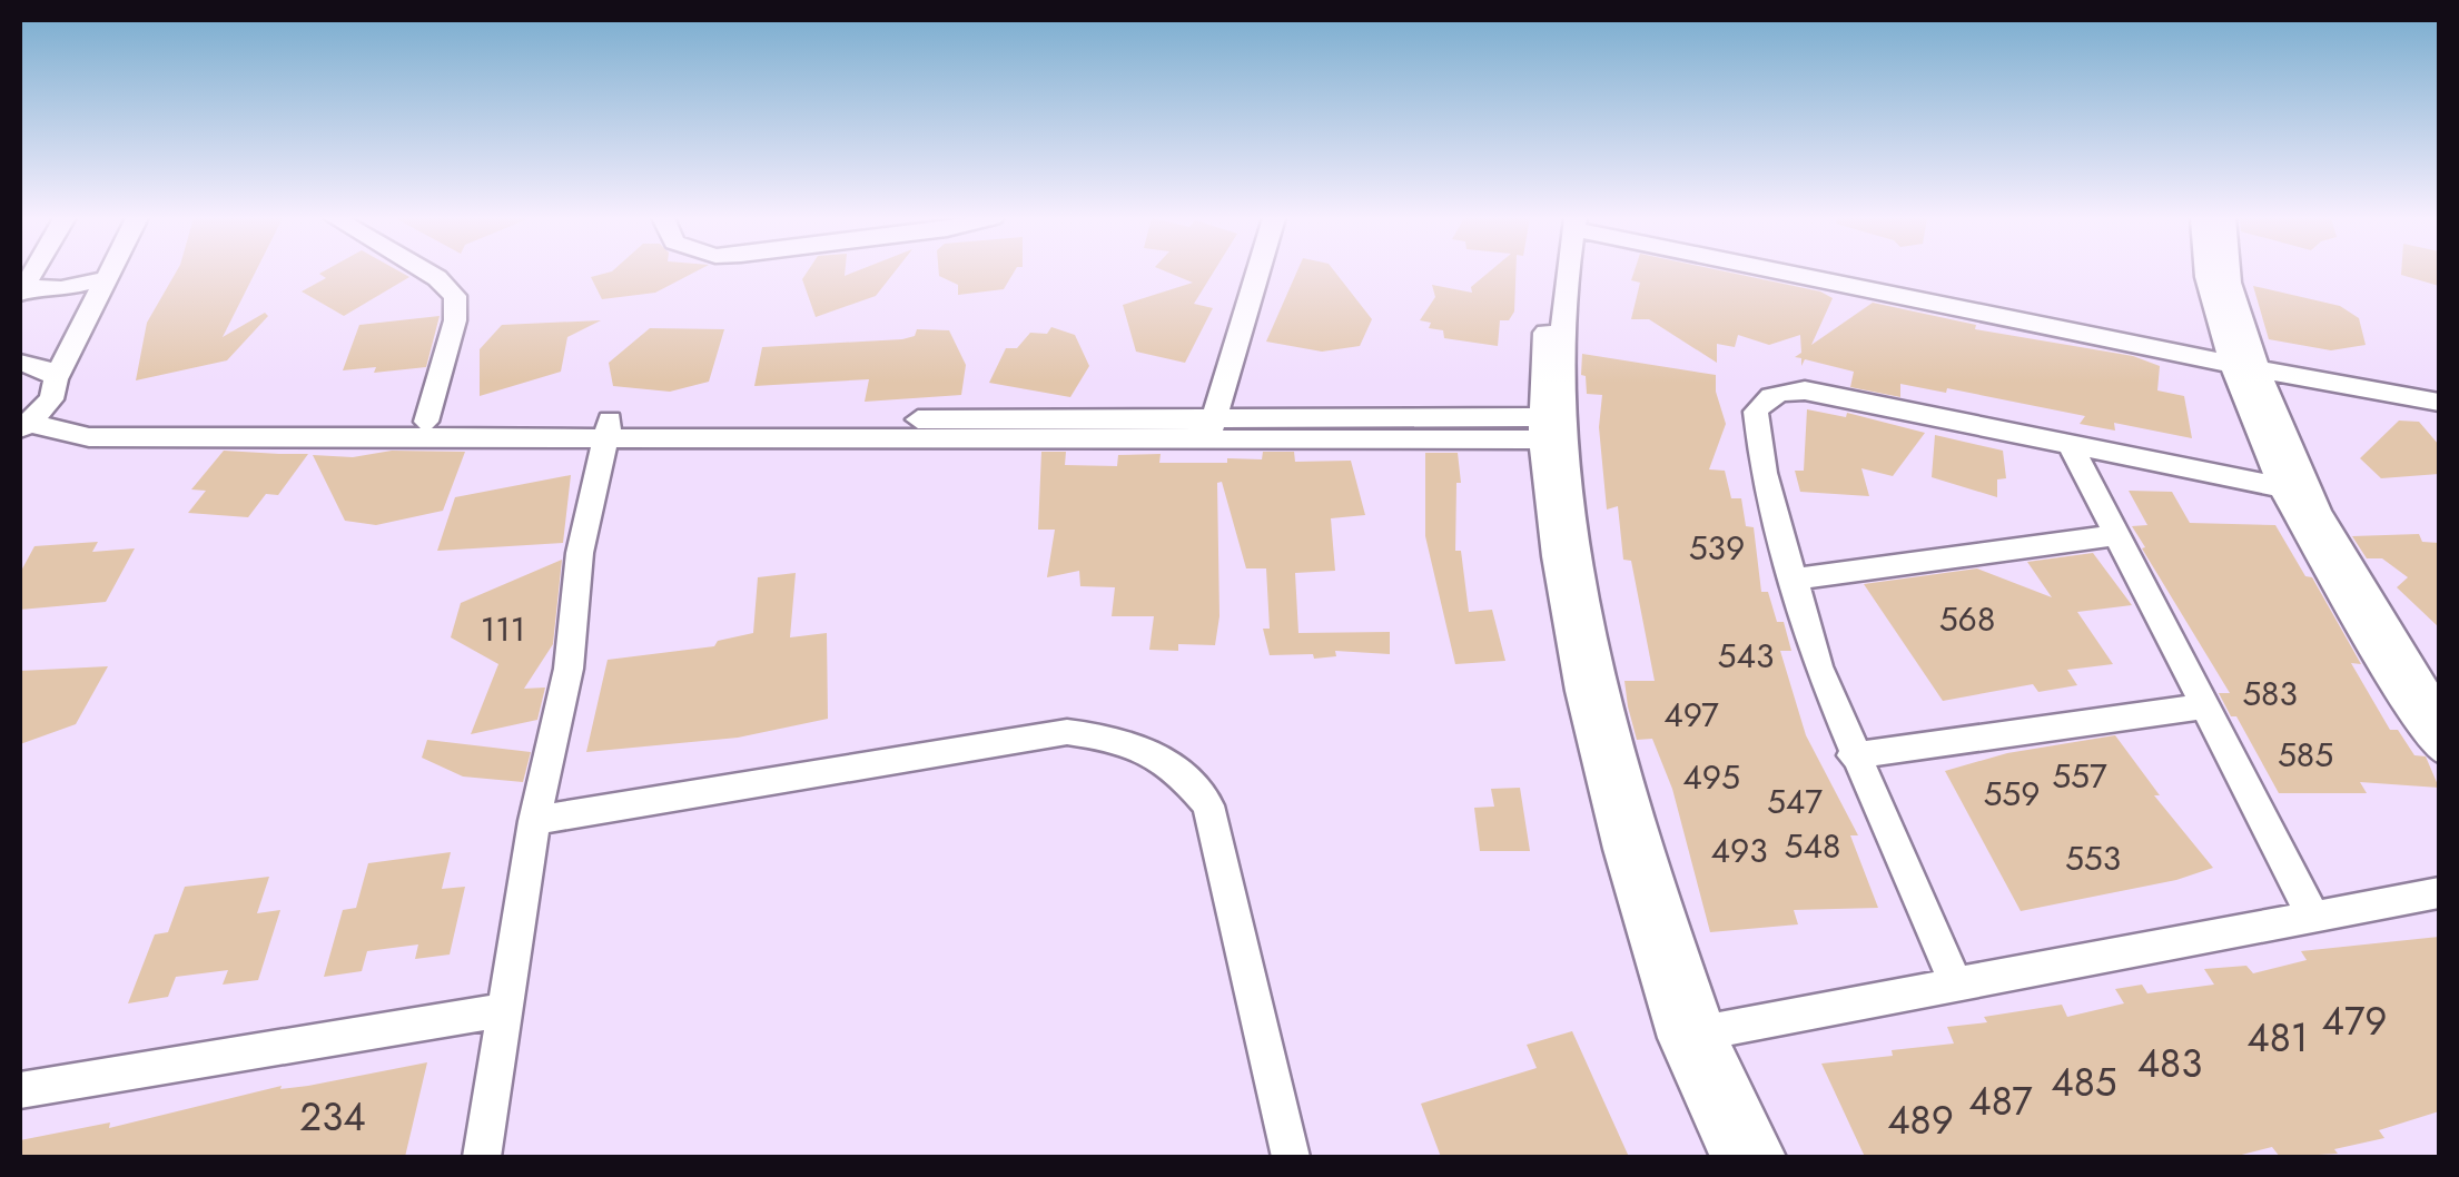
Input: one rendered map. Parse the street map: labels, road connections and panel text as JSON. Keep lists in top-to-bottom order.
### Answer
{
  "house_numbers": [
    "539",
    "568",
    "111",
    "543",
    "583",
    "497",
    "585",
    "557",
    "495",
    "559",
    "547",
    "548",
    "493",
    "553",
    "479",
    "481",
    "483",
    "485",
    "487",
    "234",
    "489"
  ]
}
